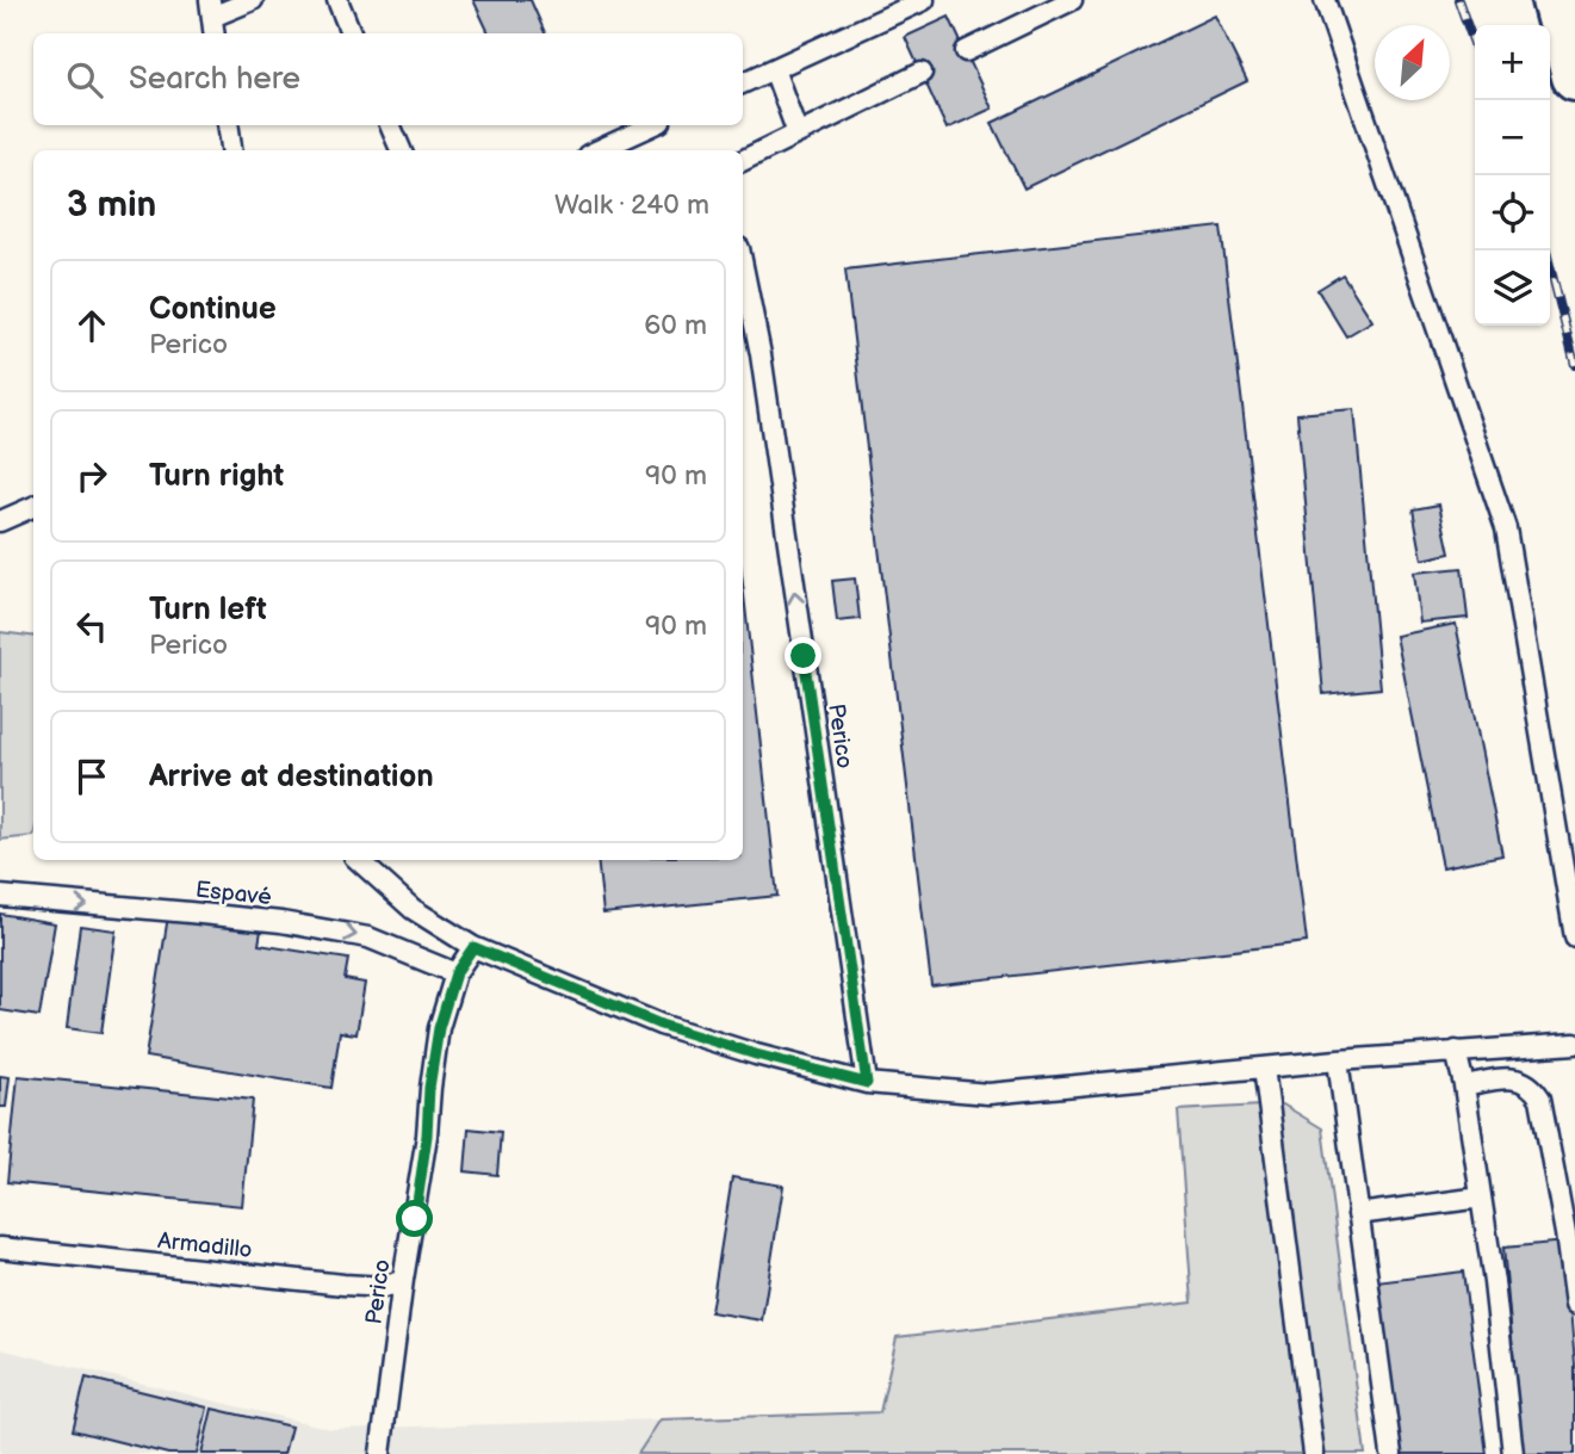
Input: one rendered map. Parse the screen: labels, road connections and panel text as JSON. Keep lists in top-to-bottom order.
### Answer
{
  "streets": {
    "lane": ["Perico", "Espavé", "Armadillo"]
  },
  "crossings": [
    ["Perico", "Espavé"],
    ["Perico", "Armadillo"]
  ],
  "one_way": ["Perico", "Espavé"],
  "north": "top right",
  "page": {
    "map_buttons": ["+", "−"],
    "search": "Search here",
    "heading": ["3 min", "Walk · 240 m"],
    "list": [
      ["Continue", "Perico", "60 m"],
      ["Turn right", "90 m"],
      ["Turn left", "Perico", "90 m"],
      "Arrive at destination"
    ]
  }
}
